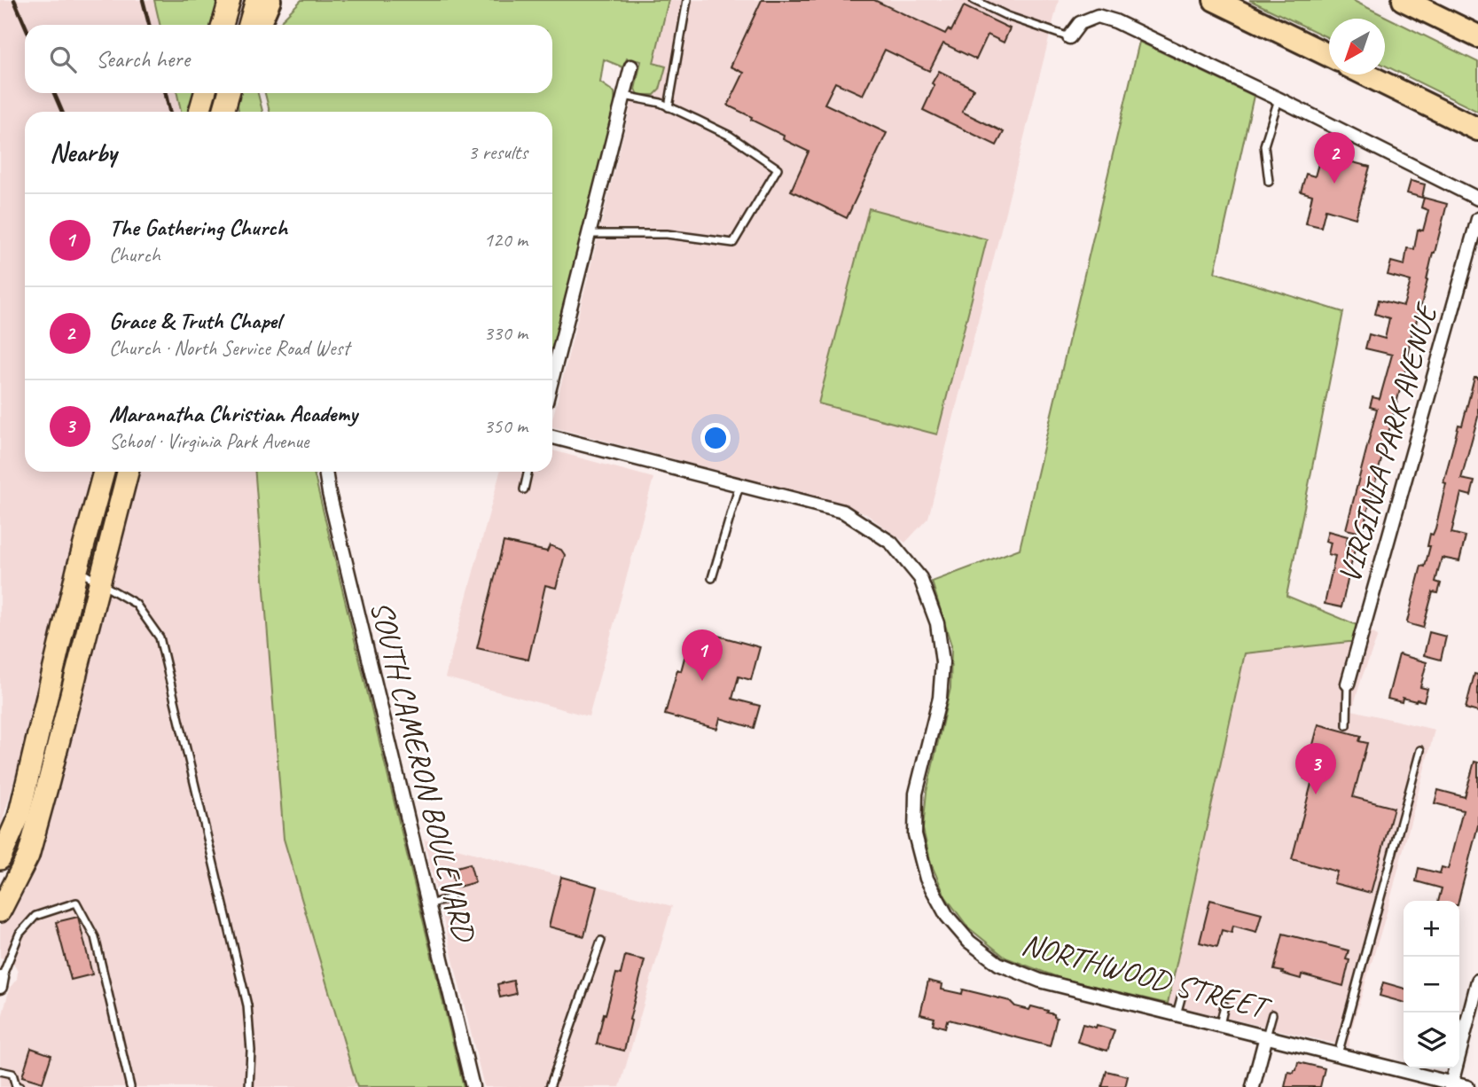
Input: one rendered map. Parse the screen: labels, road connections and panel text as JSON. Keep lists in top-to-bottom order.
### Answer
{
  "streets": {
    "street": ["VIRGINIA PARK AVENUE", "SOUTH CAMERON BOULEVARD", "NORTHWOOD STREET"]
  },
  "north": "bottom left",
  "page": {
    "search": "Search here",
    "heading": ["Nearby", "3 results"],
    "pins": ["2", "1", "3"],
    "list": [
      {
        "mark": "1",
        "name": "The Gathering Church",
        "note": "Church",
        "value": "120 m"
      },
      {
        "mark": "2",
        "name": "Grace & Truth Chapel",
        "note": "Church · North Service Road West",
        "value": "330 m"
      },
      {
        "mark": "3",
        "name": "Maranatha Christian Academy",
        "note": "School · Virginia Park Avenue",
        "value": "350 m"
      }
    ],
    "map_buttons": ["+", "−"]
  }
}
